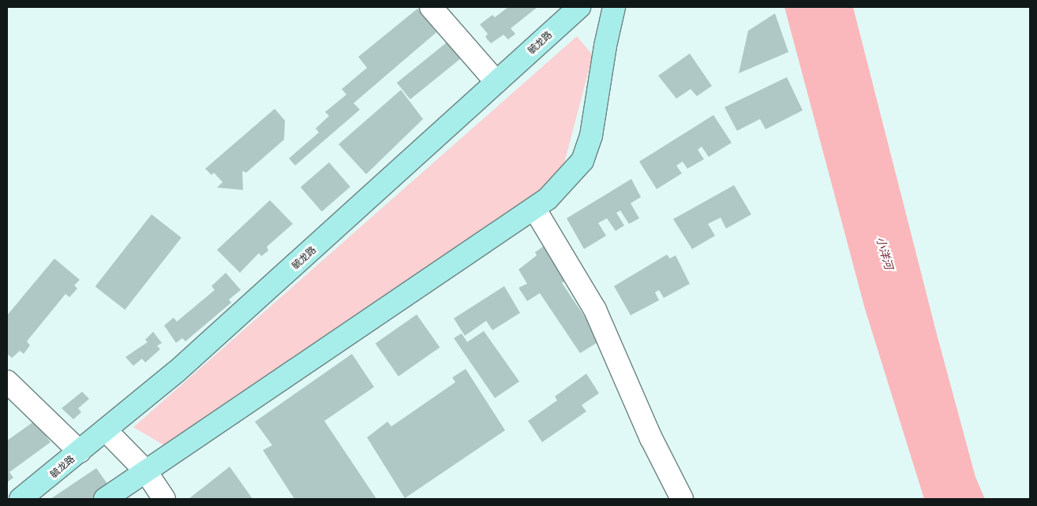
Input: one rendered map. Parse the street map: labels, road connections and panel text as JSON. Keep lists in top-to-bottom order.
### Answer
{
  "streets": {
    "main road": ["毓龙路"]
  },
  "water": ["小洋河"]
}
